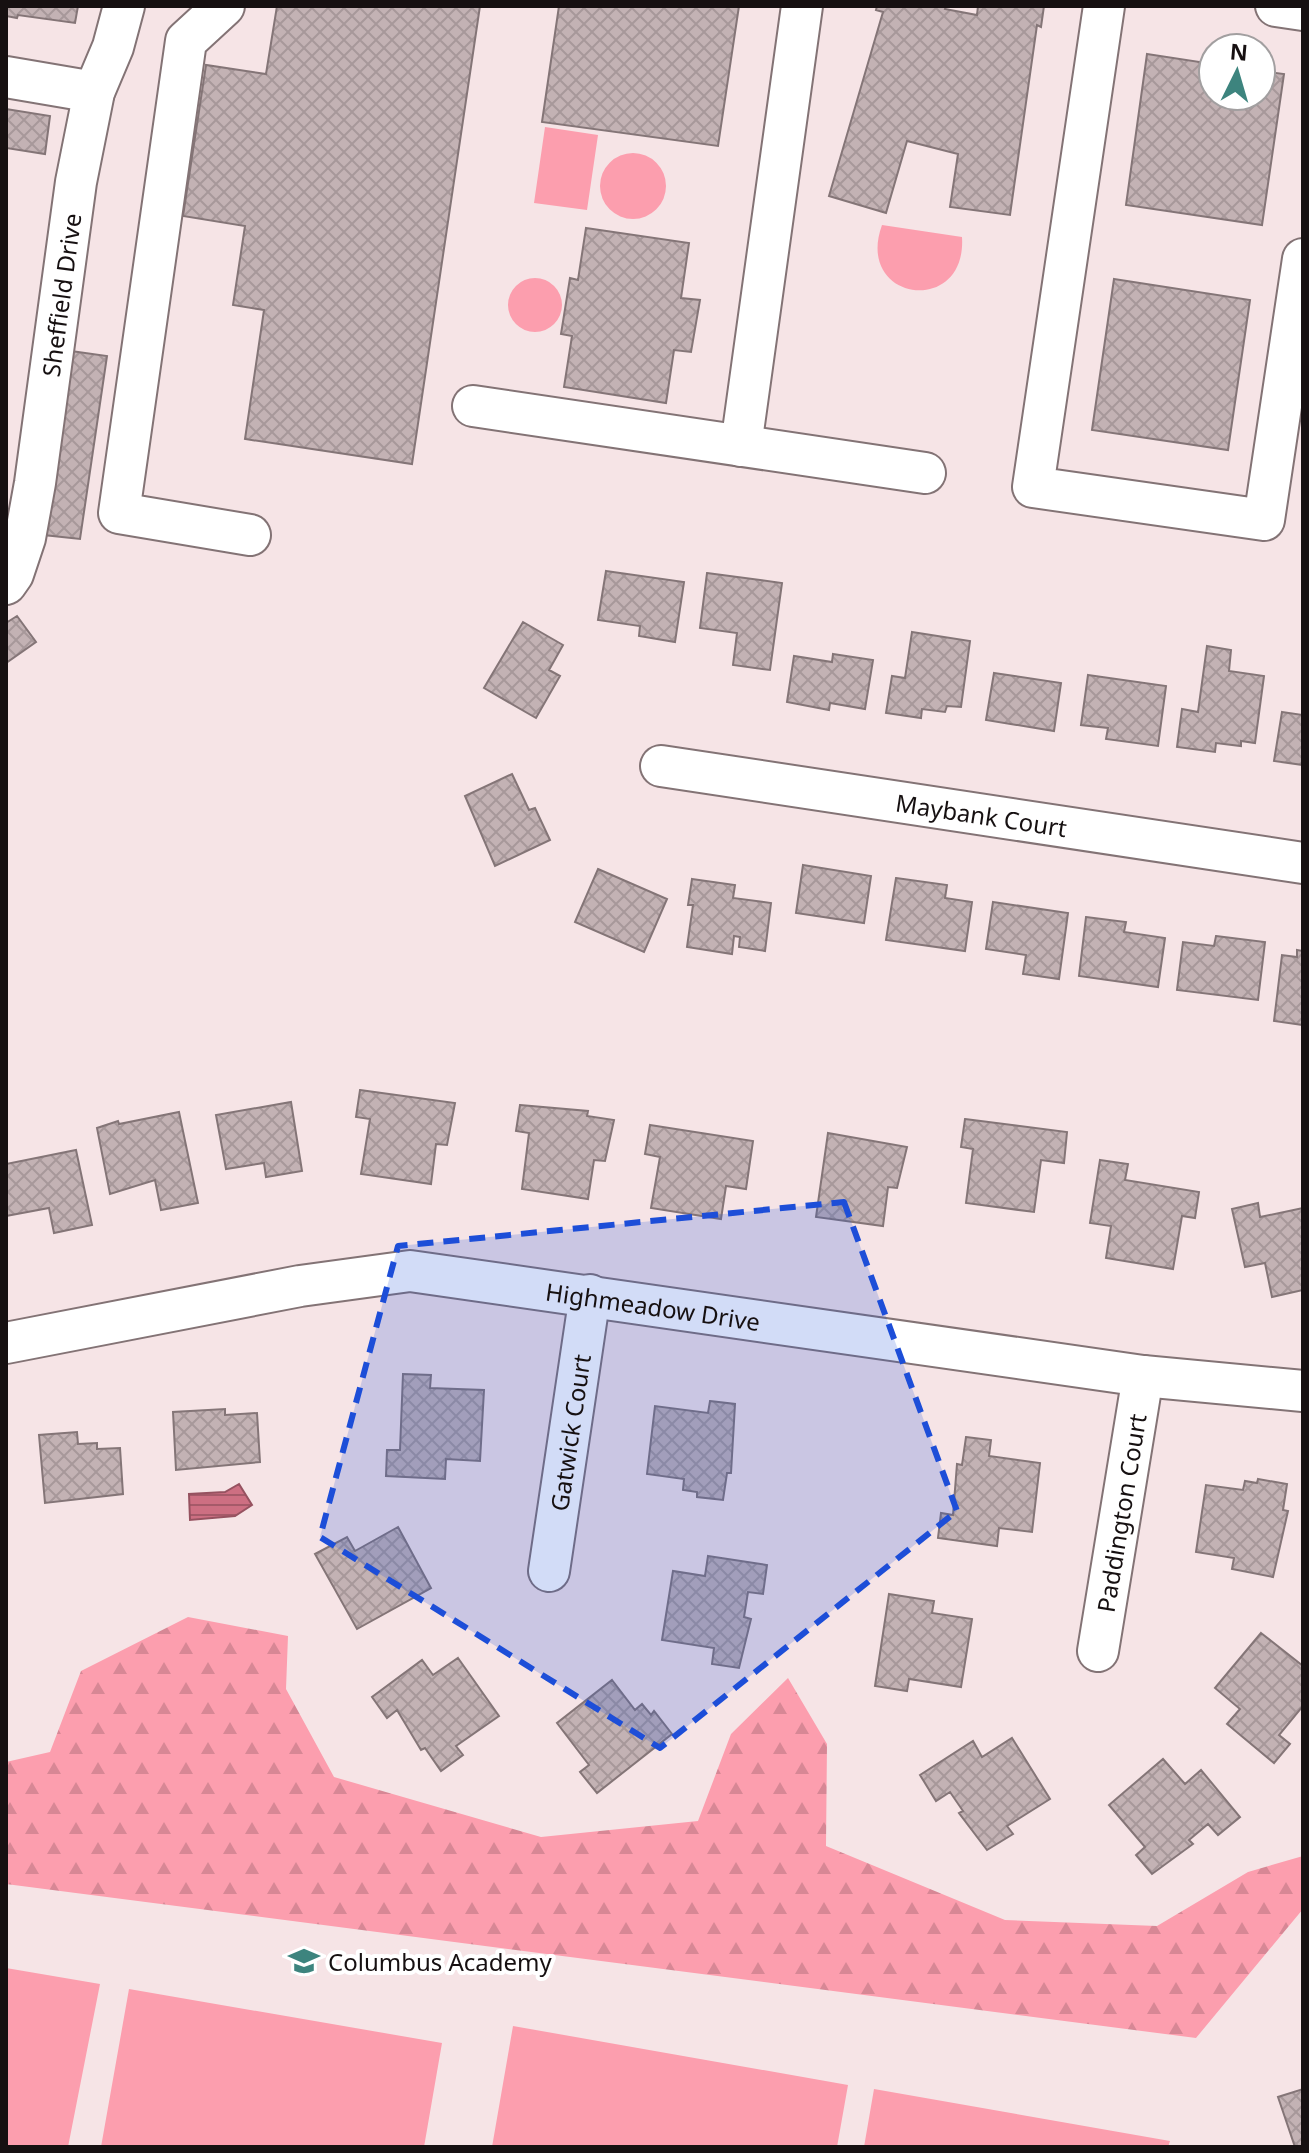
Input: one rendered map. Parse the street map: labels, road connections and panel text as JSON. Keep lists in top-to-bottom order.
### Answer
{
  "streets": {
    "street": [
      "Sheffield Drive",
      "Maybank Court",
      "Highmeadow Drive",
      "Gatwick Court",
      "Paddington Court"
    ]
  },
  "crossings": [
    ["Highmeadow Drive", "Gatwick Court"],
    ["Highmeadow Drive", "Paddington Court"]
  ],
  "places": {
    "school or university": ["Columbus Academy"]
  },
  "north": "top"
}
